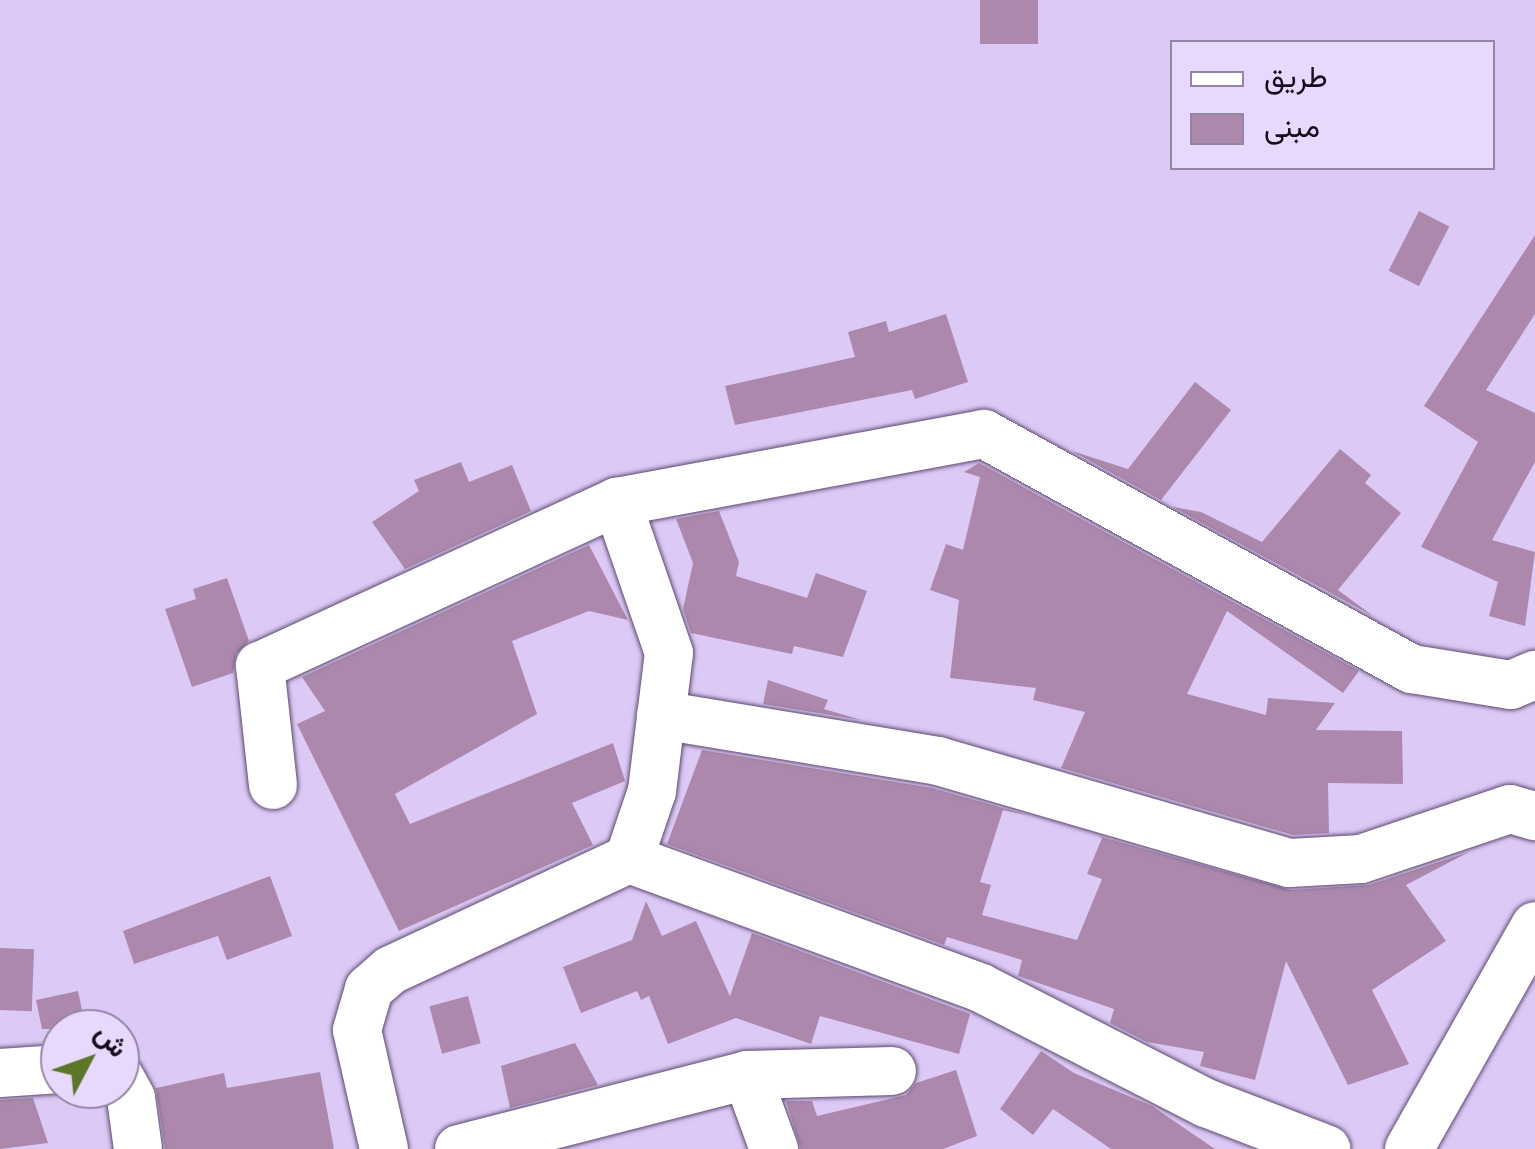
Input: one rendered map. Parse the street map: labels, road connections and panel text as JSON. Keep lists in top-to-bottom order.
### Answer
{
  "legend": ["طريق", "مبنى"],
  "north": "top right"
}
